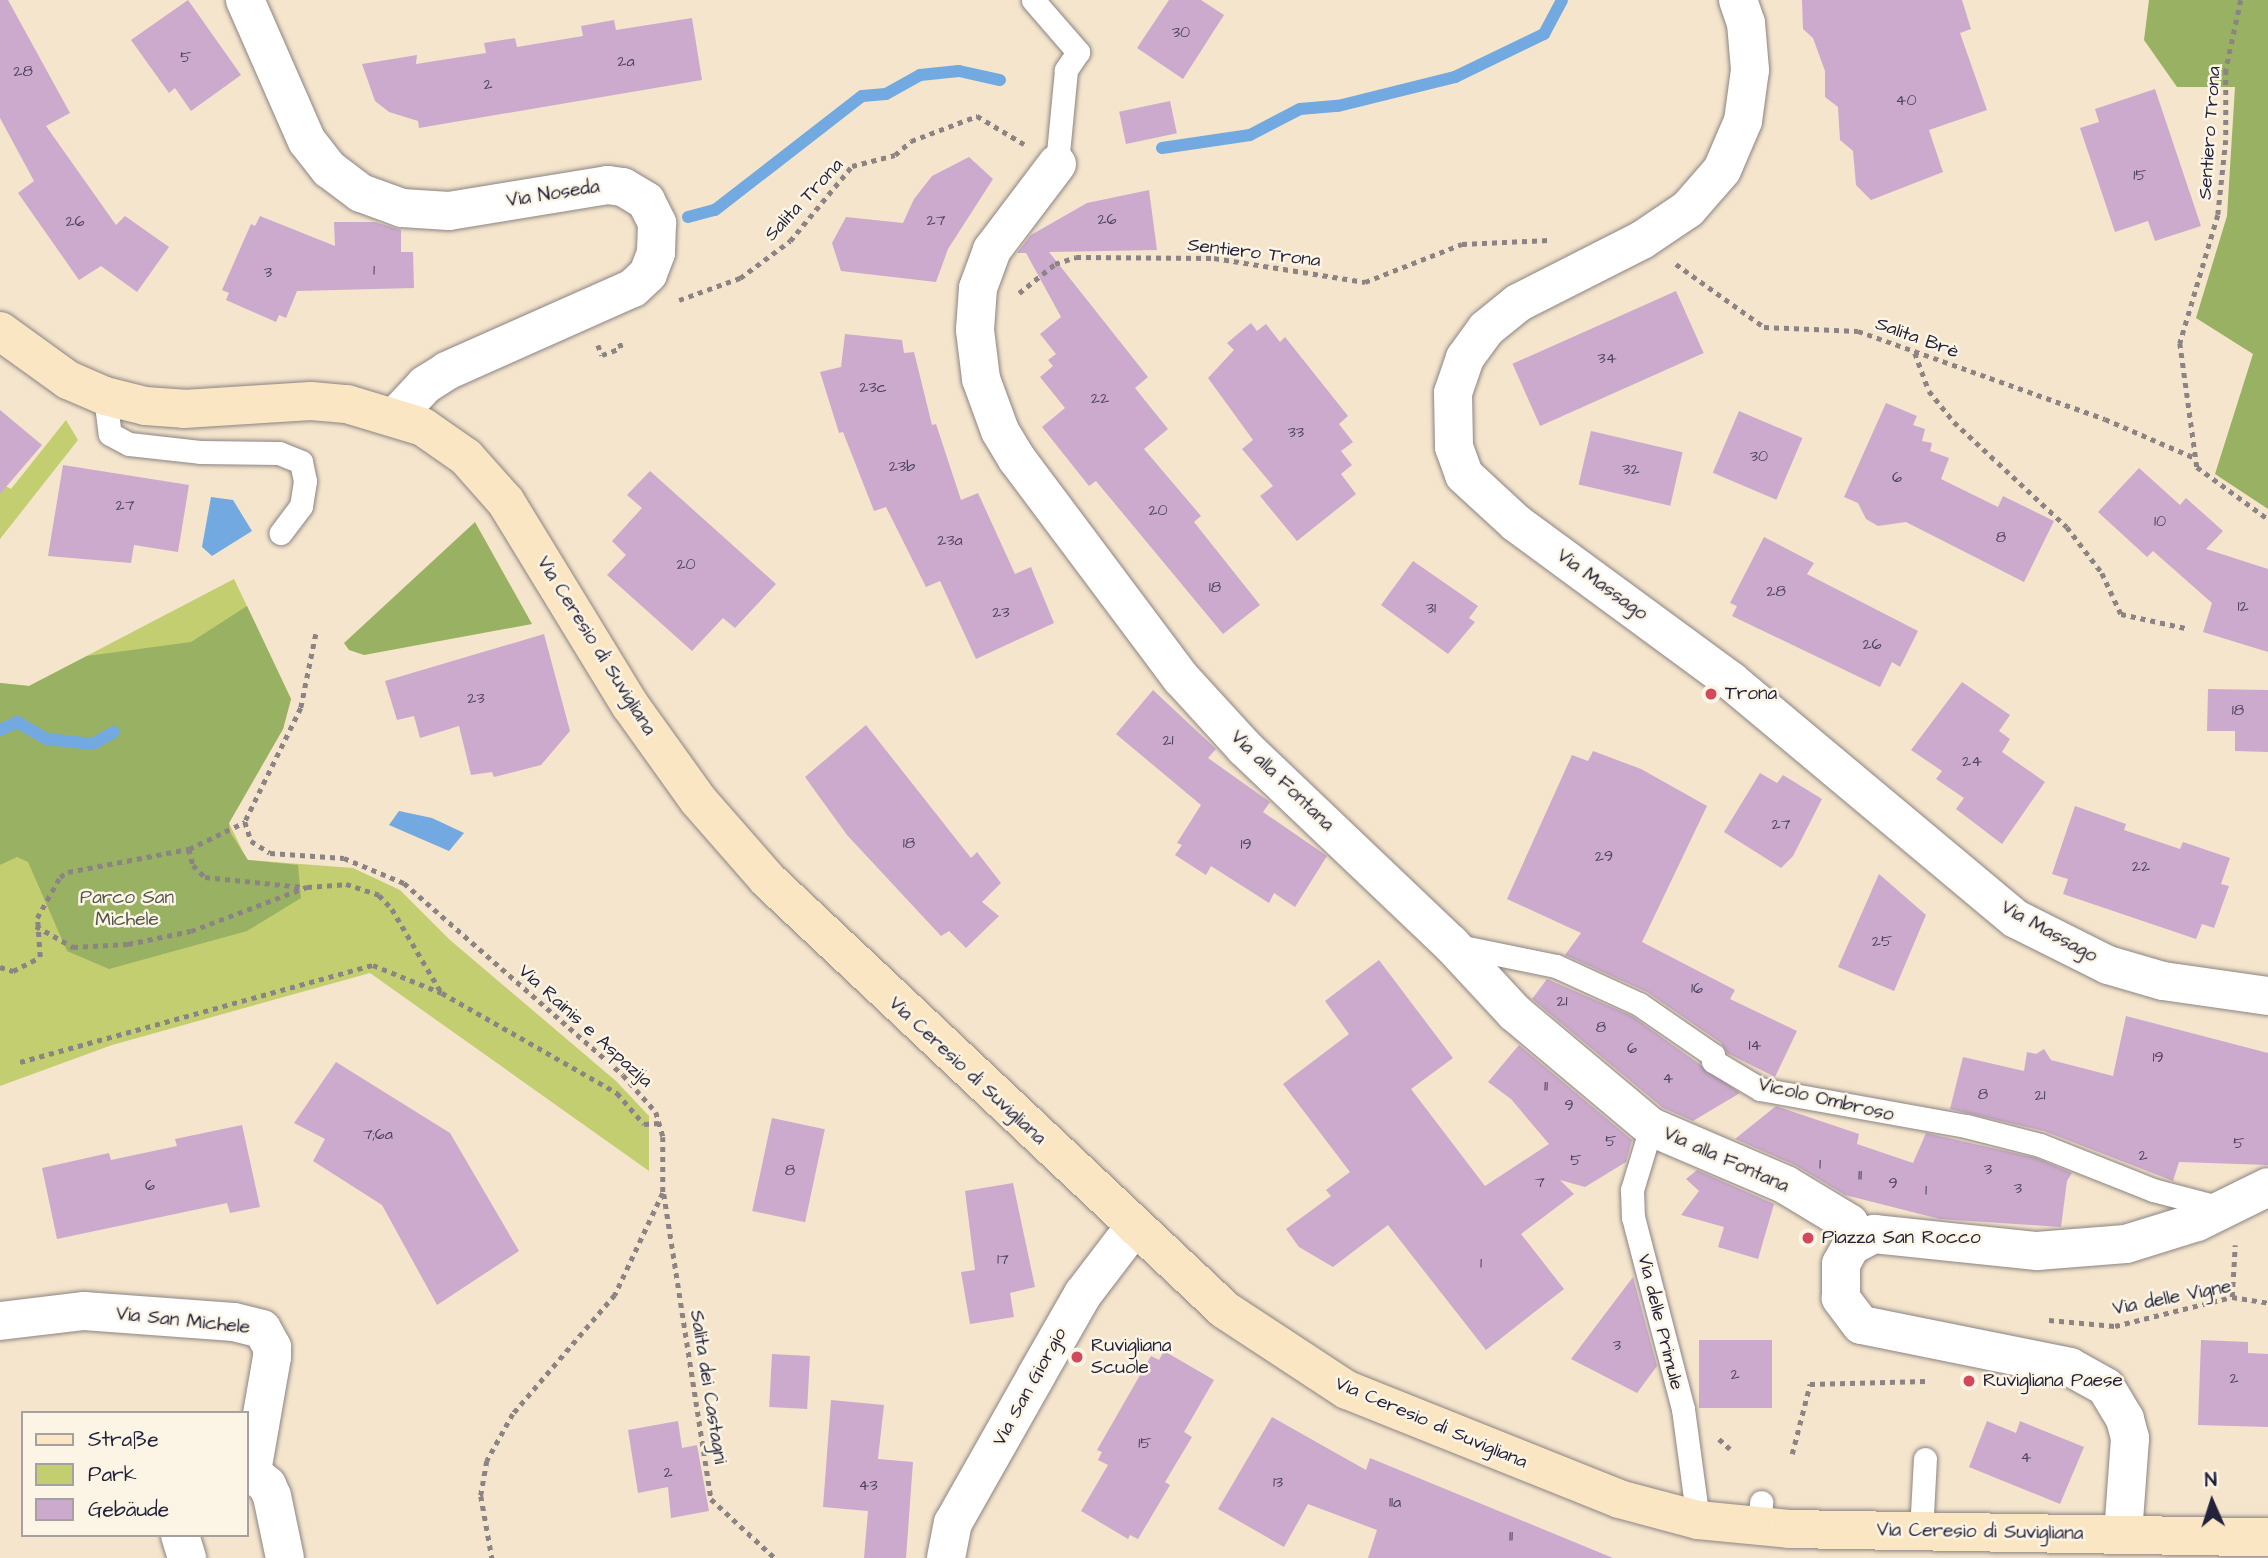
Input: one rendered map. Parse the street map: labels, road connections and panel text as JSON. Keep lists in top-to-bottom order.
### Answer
{
  "streets": {
    "main road": ["Via Ceresio di Suvigliana"],
    "street": [
      "Via Noseda",
      "Via Massago",
      "Via alla Fontana",
      "Via San Michele",
      "Via San Giorgio"
    ],
    "lane": ["Vicolo Ombroso", "Via delle Primule"],
    "path": [
      "Sentiero Trona",
      "Salita Trona",
      "Salita Brè",
      "Via Rainis e Aspazija",
      "Via delle Vigne",
      "Salita dei Castagni"
    ]
  },
  "crossings": [
    ["Sentiero Trona", "Salita Brè"],
    ["Sentiero Trona", "Via alla Fontana"],
    ["Via Noseda", "Via Ceresio di Suvigliana"],
    ["Salita Trona", "Via alla Fontana"],
    ["Salita Brè", "Via Massago"],
    ["Via Ceresio di Suvigliana", "Via delle Primule"],
    ["Via Ceresio di Suvigliana", "Via San Giorgio"],
    ["Via alla Fontana", "Vicolo Ombroso"],
    ["Via alla Fontana", "Via delle Primule"],
    ["Via Rainis e Aspazija", "Salita dei Castagni"]
  ],
  "parks": ["Parco San Michele"],
  "places": [
    "Trona",
    "Piazza San Rocco",
    "Ruvigliana Scuole",
    "Ruvigliana Paese"
  ],
  "house_numbers": [
    "30",
    "5",
    "2a",
    "28",
    "2",
    "40",
    "15",
    "26",
    "27",
    "26",
    "1",
    "3",
    "34",
    "23c",
    "22",
    "33",
    "30",
    "23b",
    "32",
    "6",
    "27",
    "20",
    "10",
    "8",
    "23a",
    "20",
    "18",
    "28",
    "12",
    "31",
    "23",
    "26",
    "23",
    "18",
    "21",
    "24",
    "27",
    "18",
    "19",
    "29",
    "22",
    "25",
    "16",
    "21",
    "8",
    "14",
    "6",
    "19",
    "4",
    "11",
    "8",
    "21",
    "9",
    "7;6a",
    "5",
    "5",
    "2",
    "5",
    "1",
    "3",
    "8",
    "11",
    "7",
    "9",
    "6",
    "3",
    "1",
    "17",
    "1",
    "3",
    "2",
    "2",
    "15",
    "4",
    "2",
    "13",
    "43",
    "11a",
    "11"
  ],
  "legend": ["Straße", "Park", "Gebäude"],
  "north": "top"
}
